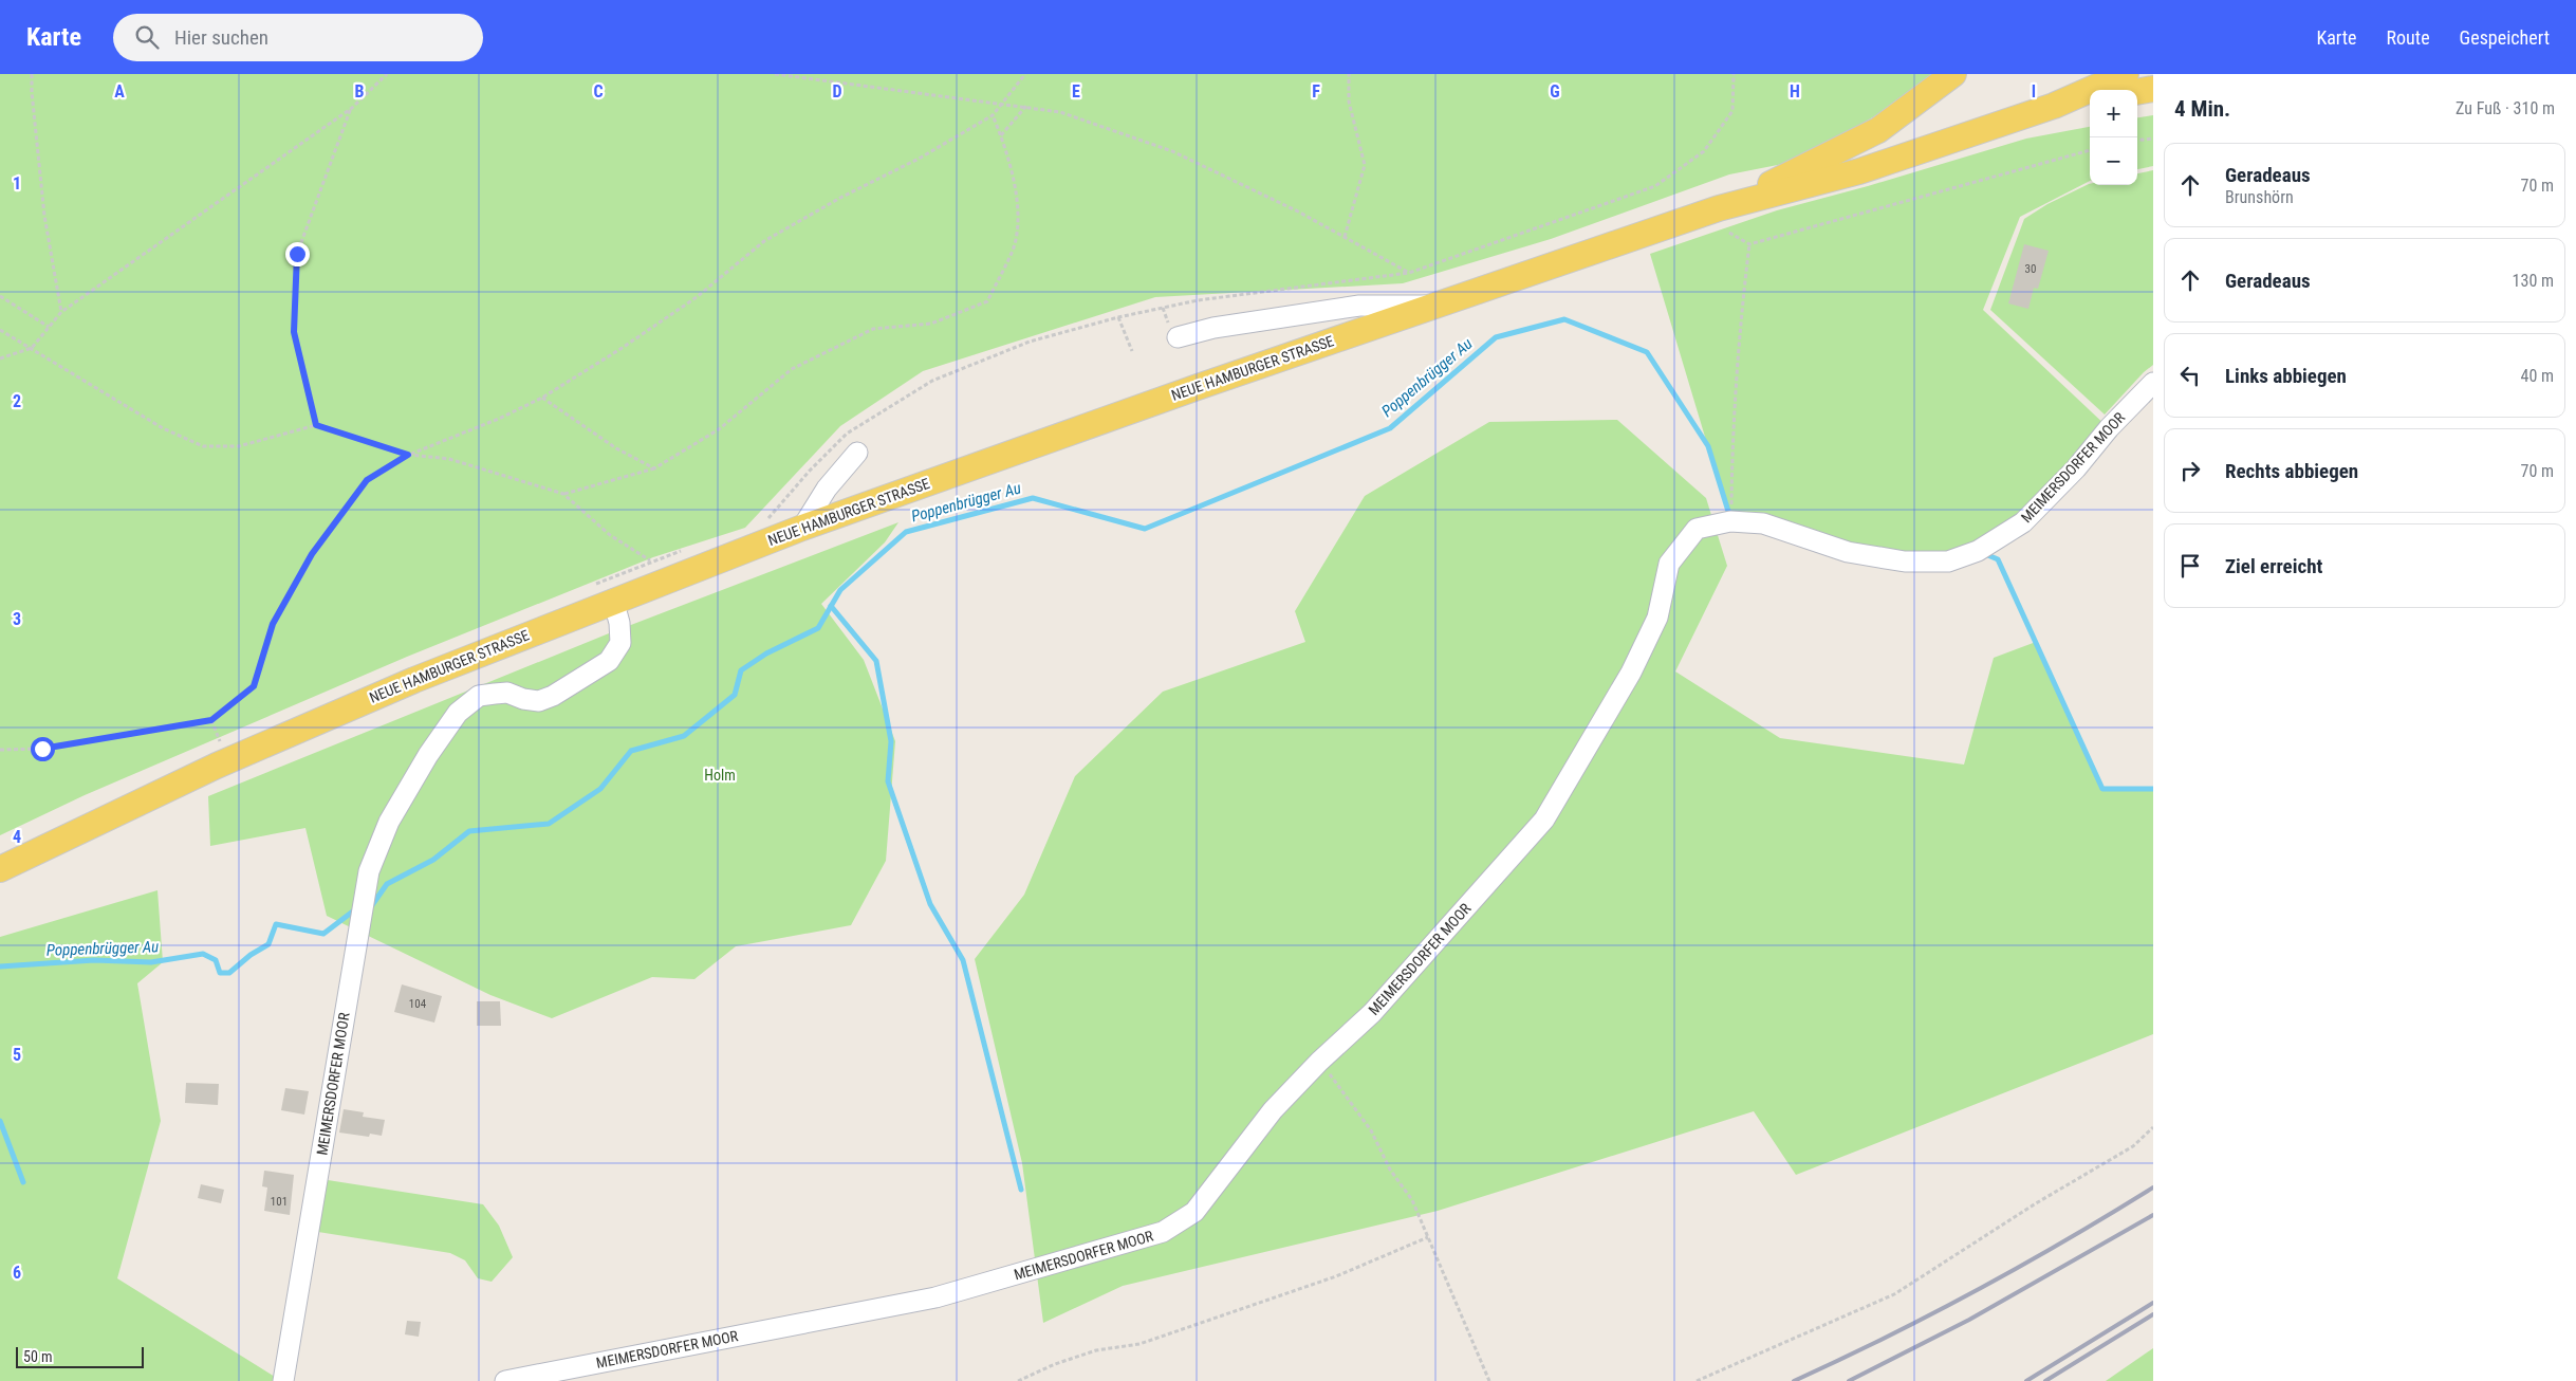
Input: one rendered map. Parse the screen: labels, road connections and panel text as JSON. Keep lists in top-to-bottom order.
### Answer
{
  "streets": {
    "main road": ["NEUE HAMBURGER STRASSE"],
    "street": ["MEIMERSDORFER MOOR"]
  },
  "crossings": [
    ["NEUE HAMBURGER STRASSE", "MEIMERSDORFER MOOR"]
  ],
  "water": ["Poppenbrügger Au"],
  "parks": ["Holm"],
  "house_numbers": ["30", "104", "101"],
  "scale_bar": "50 m",
  "page": {
    "header": "Karte",
    "search": "Hier suchen",
    "nav": ["Karte", "Route", "Gespeichert"],
    "heading": ["4 Min.", "Zu Fuß · 310 m"],
    "map_buttons": ["+", "−"],
    "list": [
      ["Geradeaus", "Brunshörn", "70 m"],
      ["Geradeaus", "130 m"],
      ["Links abbiegen", "40 m"],
      ["Rechts abbiegen", "70 m"],
      "Ziel erreicht"
    ],
    "scale": "50 m"
  },
  "grid": {
    "columns": [
      "A",
      "B",
      "C",
      "D",
      "E",
      "F",
      "G",
      "H",
      "I"
    ],
    "rows": [
      "1",
      "2",
      "3",
      "4",
      "5",
      "6"
    ]
  }
}
